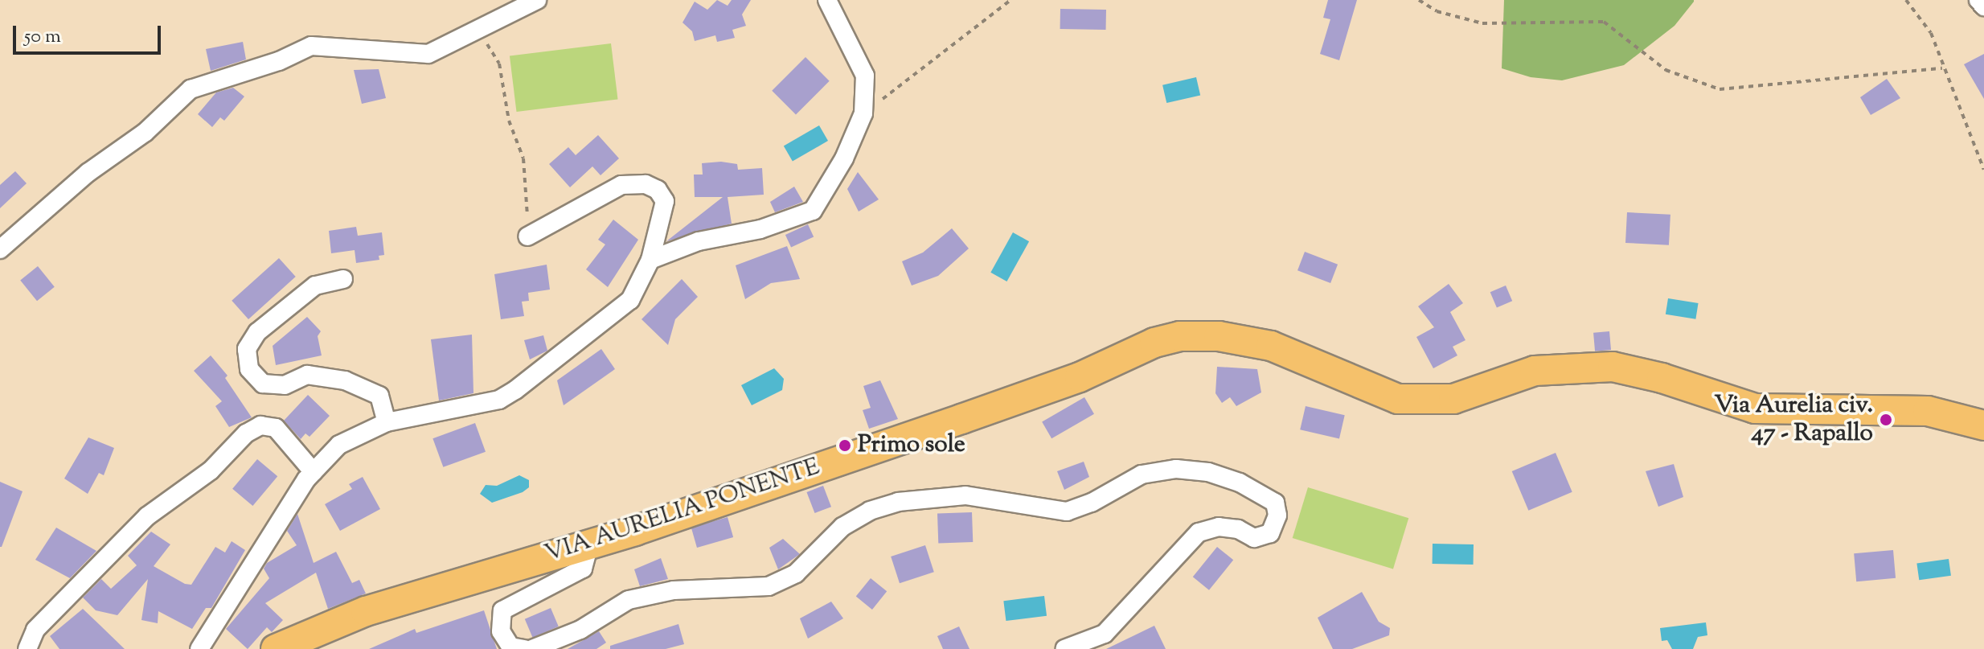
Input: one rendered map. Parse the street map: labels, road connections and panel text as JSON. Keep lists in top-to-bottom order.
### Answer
{
  "streets": {
    "main road": ["VIA AURELIA PONENTE"]
  },
  "places": ["Via Aurelia civ. 47 - Rapallo", "Primo sole"],
  "scale_bar": "50 m"
}
